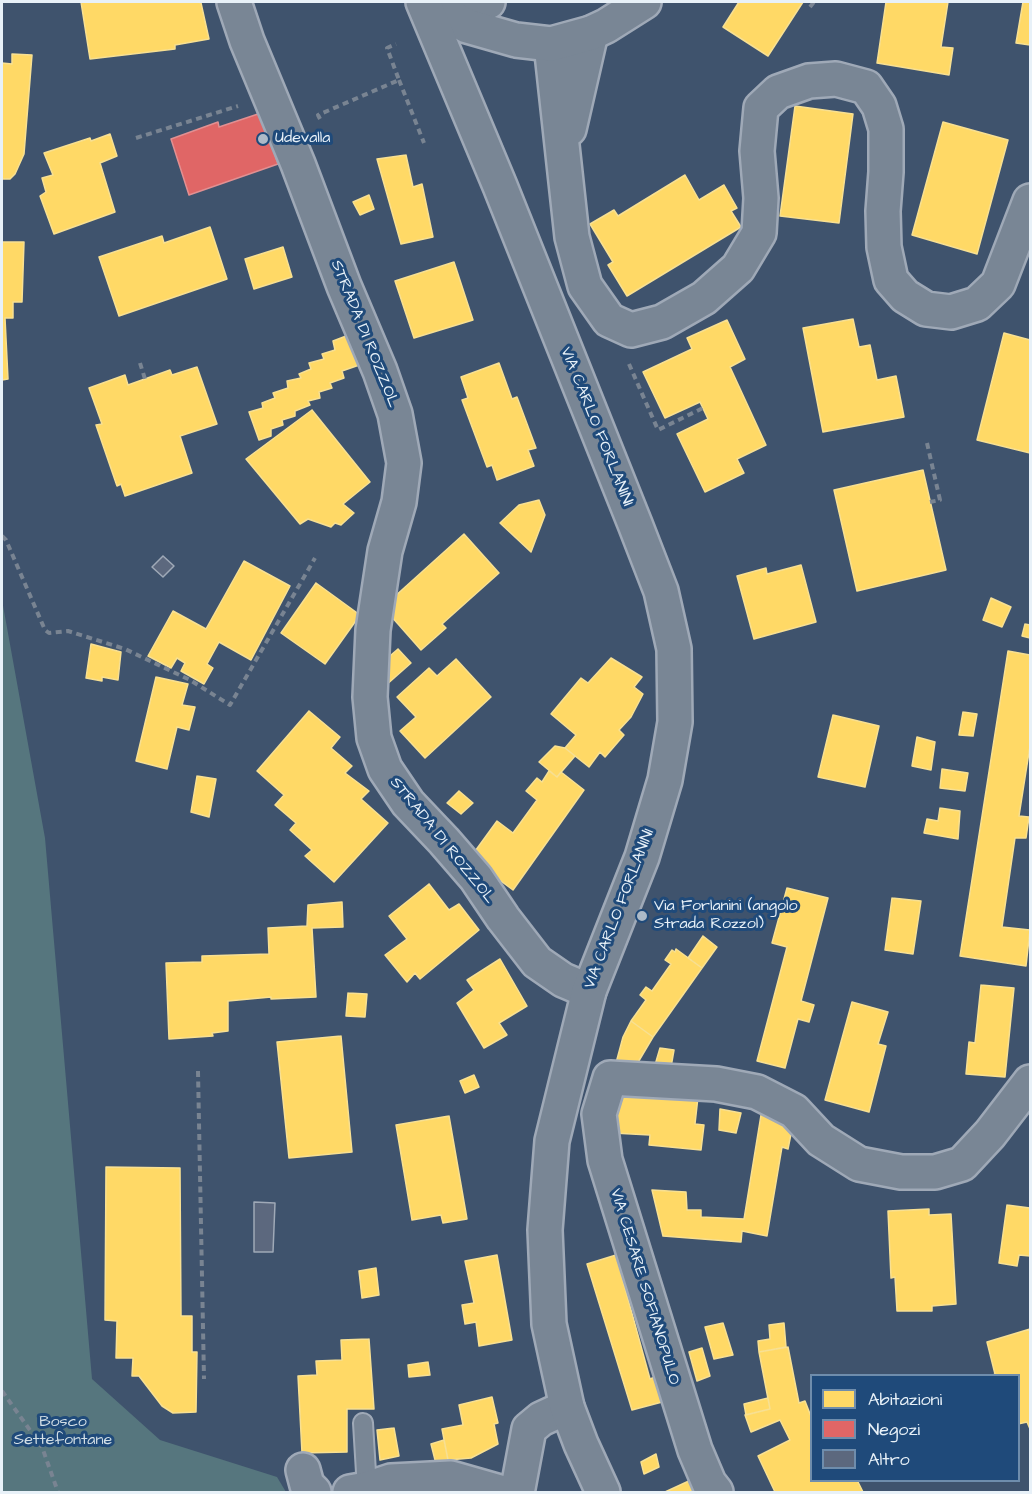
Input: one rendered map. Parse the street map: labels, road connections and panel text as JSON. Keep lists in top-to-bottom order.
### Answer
{
  "streets": {
    "street": ["STRADA DI ROZZOL", "VIA CARLO FORLANINI", "VIA CESARE SOFIANOPULO"]
  },
  "crossings": [
    ["STRADA DI ROZZOL", "VIA CARLO FORLANINI"]
  ],
  "parks": ["Bosco Settefontane"],
  "places": ["Udevalla", "Via Forlanini (angolo Strada Rozzol)"],
  "legend": ["Abitazioni", "Negozi", "Altro"]
}
